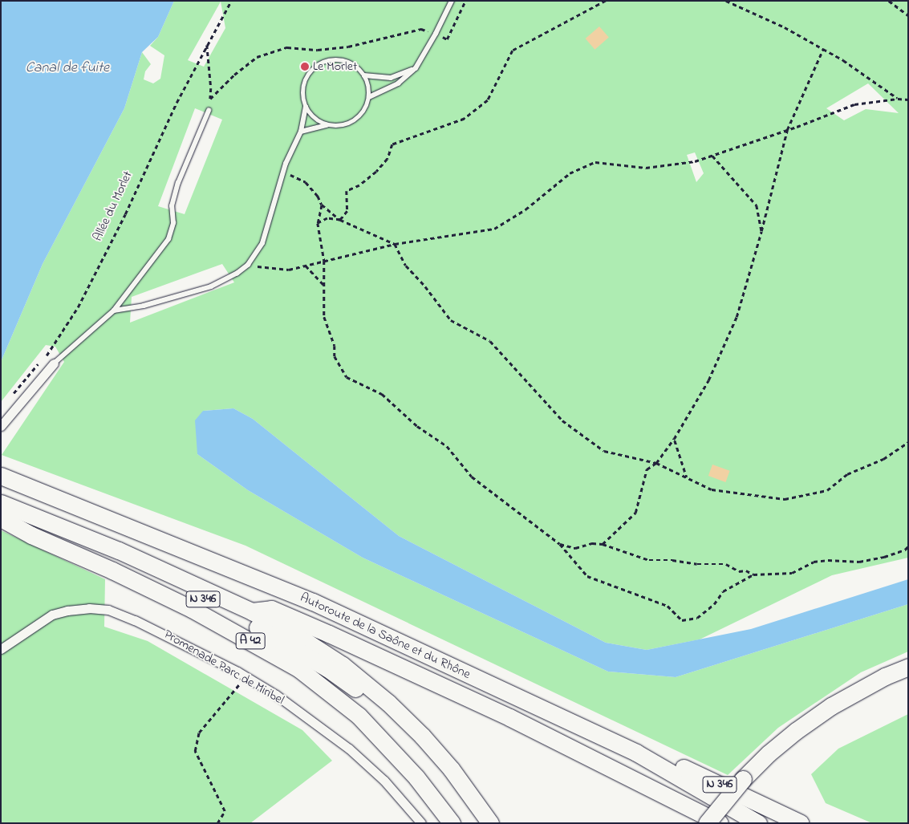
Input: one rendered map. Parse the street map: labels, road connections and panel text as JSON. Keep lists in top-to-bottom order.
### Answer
{
  "streets": {
    "highway": ["N 346", "Autoroute de la Saône et du Rhône", "A 42"],
    "path": ["Allée du Morlet", "Promenade Parc de Miribel"]
  },
  "crossings": [
    ["N 346", "Autoroute de la Saône et du Rhône"],
    ["N 346", "A 42"]
  ],
  "water": ["Canal de fuite"],
  "places": ["Le Morlet"]
}
